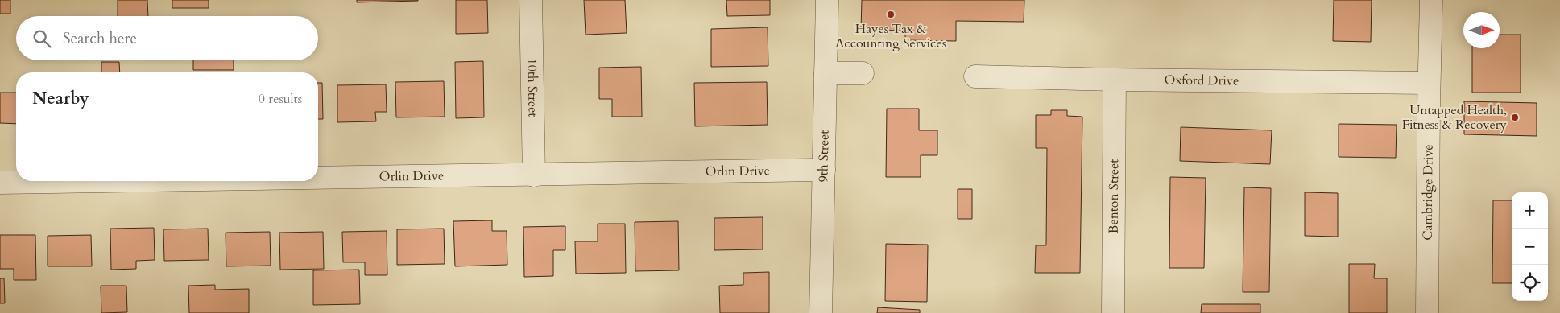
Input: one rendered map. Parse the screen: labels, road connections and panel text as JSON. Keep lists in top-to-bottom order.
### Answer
{
  "streets": {
    "street": [
      "Oxford Drive",
      "10th Street",
      "9th Street",
      "Orlin Drive",
      "Cambridge Drive",
      "Benton Street"
    ]
  },
  "crossings": [
    ["Oxford Drive", "Cambridge Drive"],
    ["Oxford Drive", "Benton Street"],
    ["10th Street", "Orlin Drive"],
    ["9th Street", "Orlin Drive"]
  ],
  "places": ["Hayes Tax & Accounting Services", "Untapped Health, Fitness & Recovery"],
  "north": "right",
  "page": {
    "search": "Search here",
    "heading": ["Nearby", "0 results"],
    "map_buttons": ["+", "−"]
  }
}
